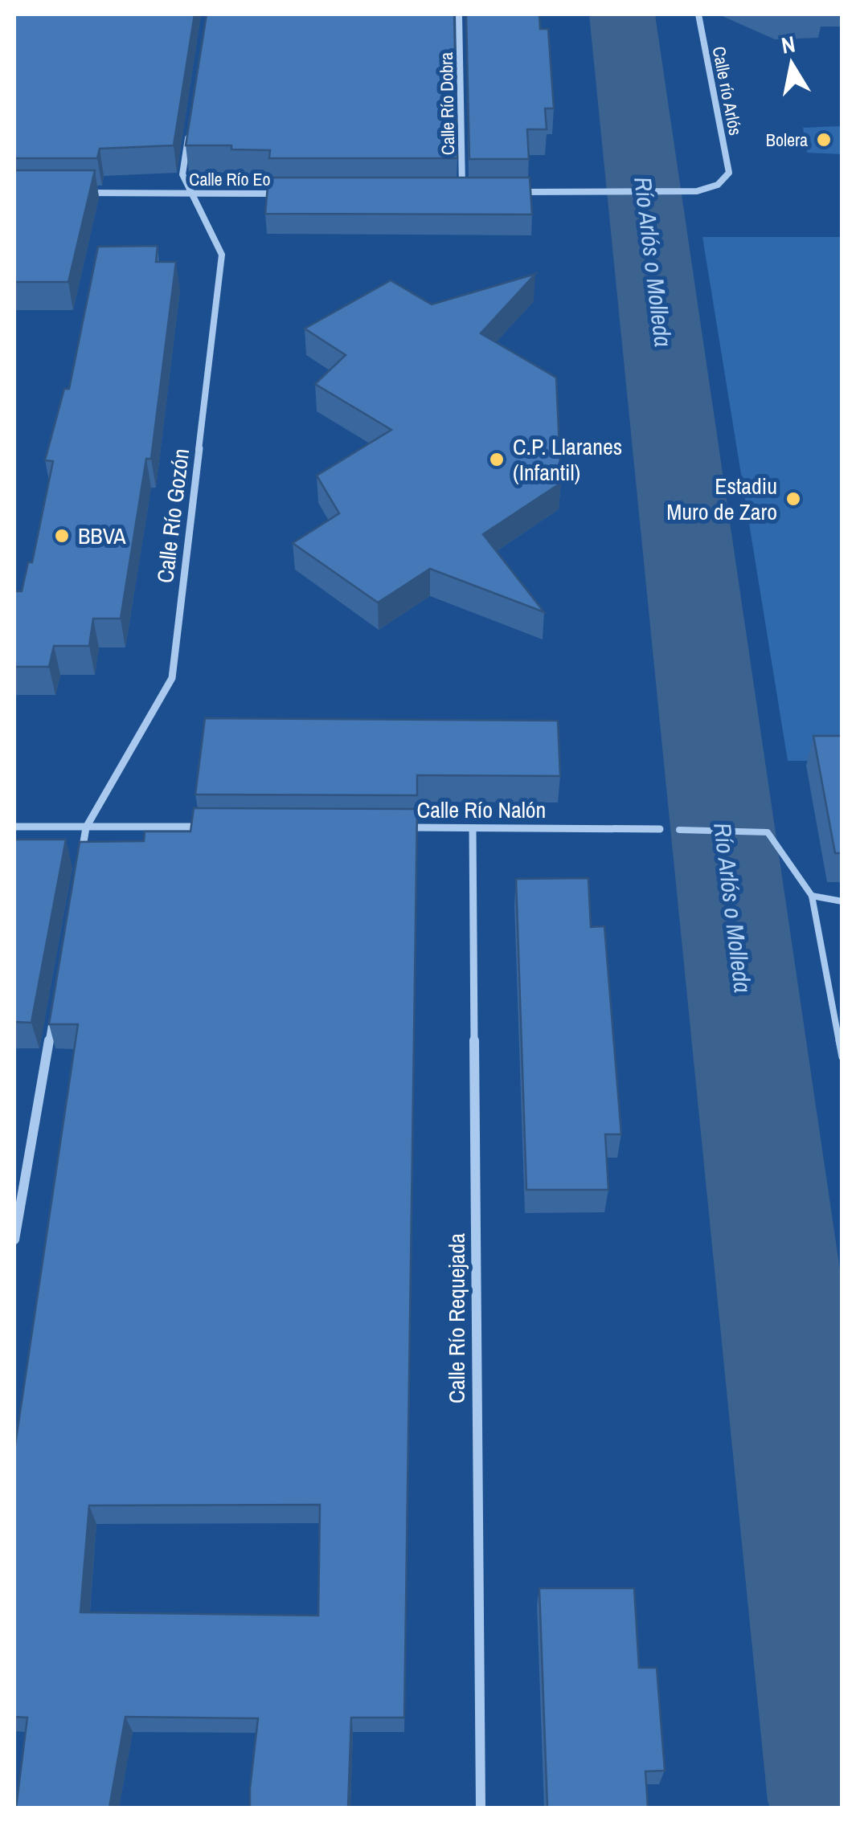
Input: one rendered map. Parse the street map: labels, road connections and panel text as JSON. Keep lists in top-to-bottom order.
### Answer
{
  "streets": {
    "street": [
      "Calle río Arlós",
      "Calle Río Dobra",
      "Calle Río Eo",
      "Calle Río Gozón",
      "Calle Río Nalón",
      "Calle Río Requejada"
    ]
  },
  "crossings": [
    ["Calle Río Eo", "Calle Río Gozón"],
    ["Calle Río Nalón", "Calle Río Requejada"]
  ],
  "water": ["Río Arlós o Molleda"],
  "places": [
    "Bolera",
    "C.P. Llaranes (Infantil)",
    "Estadiu Muro de Zaro",
    "BBVA"
  ],
  "north": "top"
}
